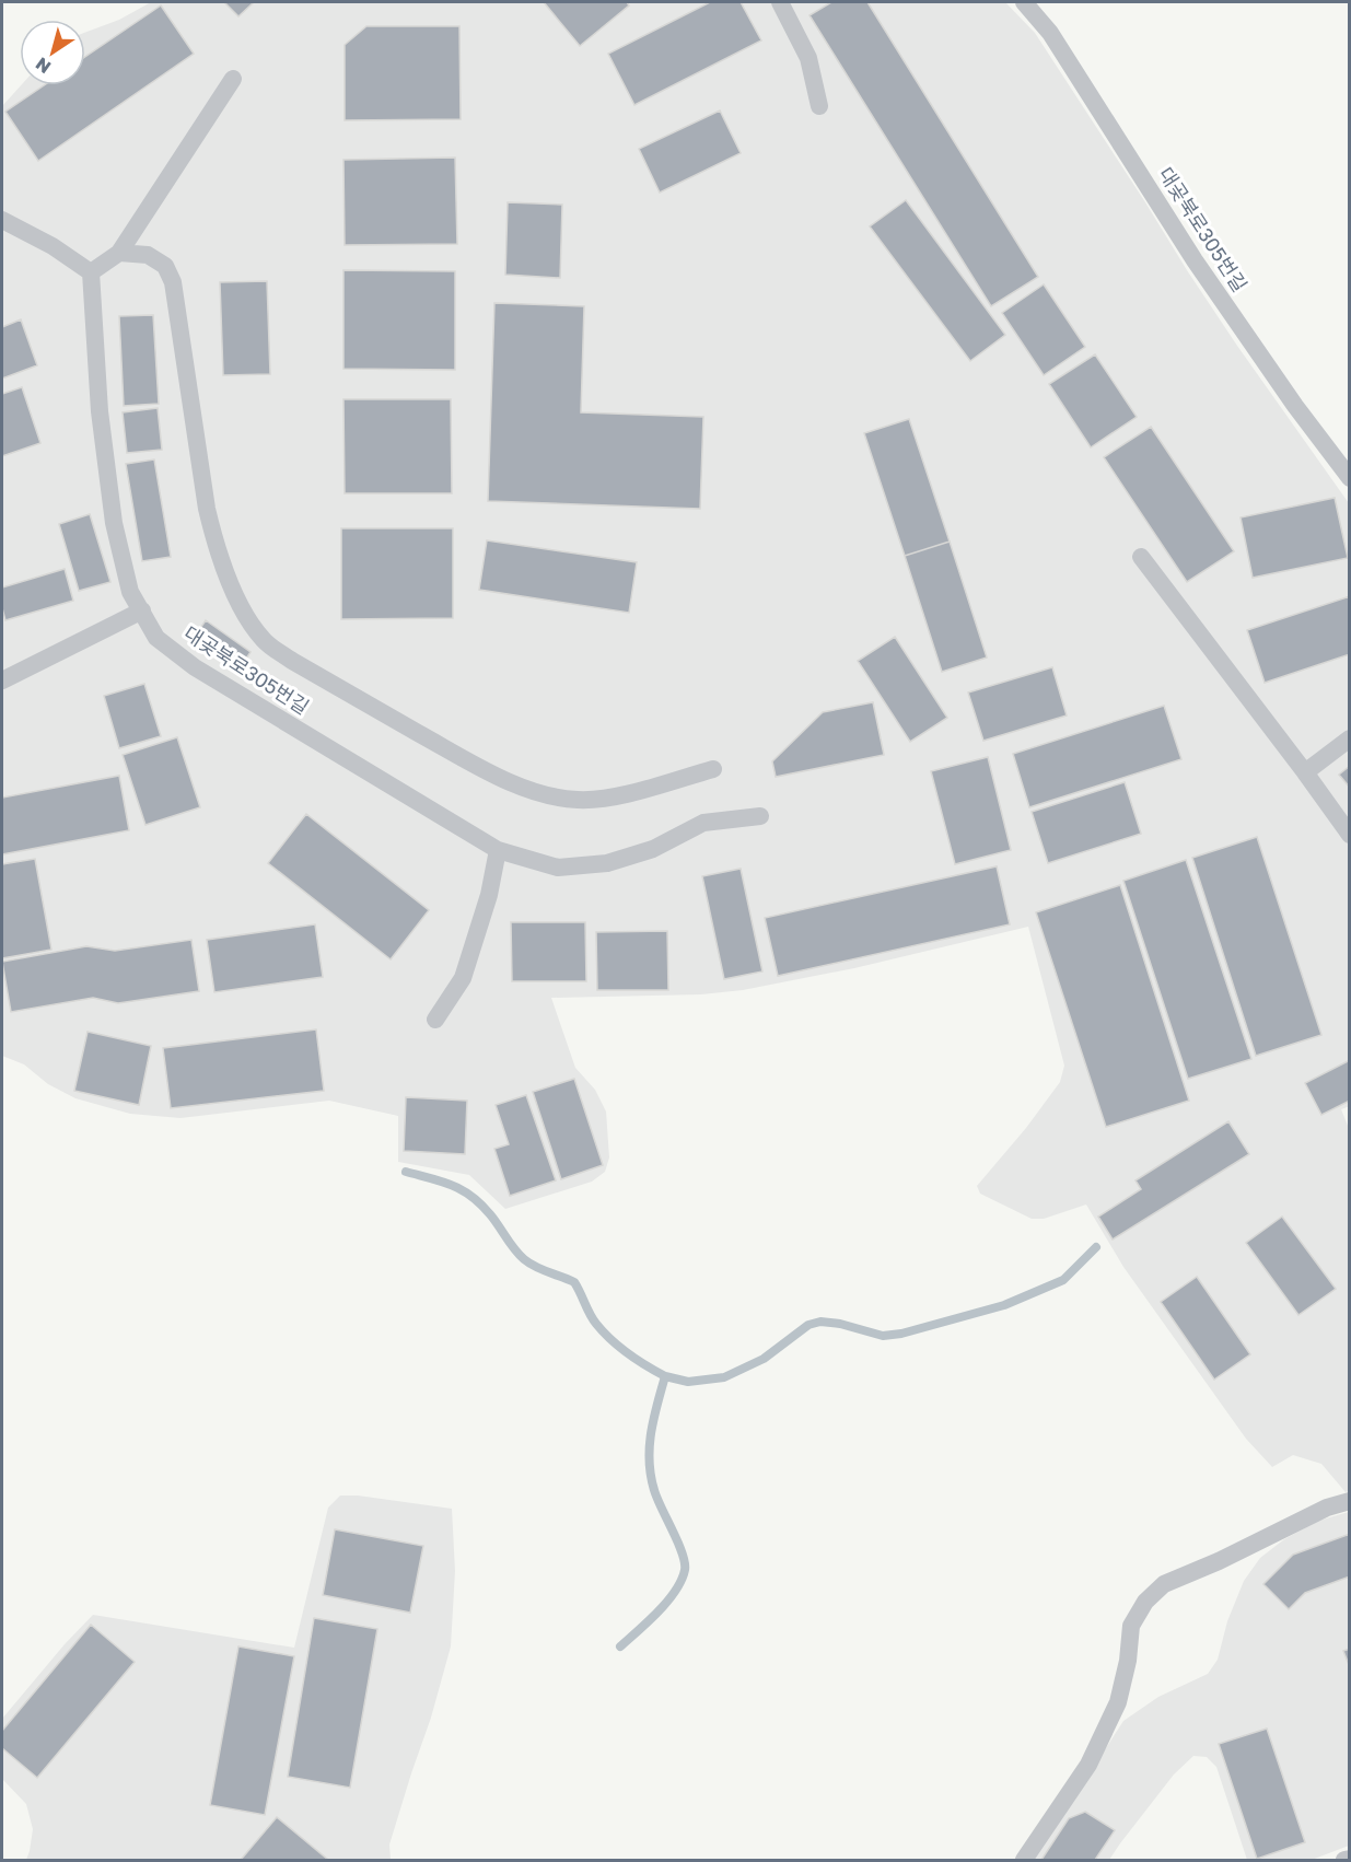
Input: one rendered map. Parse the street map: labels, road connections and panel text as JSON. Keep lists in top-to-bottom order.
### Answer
{
  "streets": {
    "lane": ["대곶북로305번길"]
  },
  "north": "bottom left"
}
